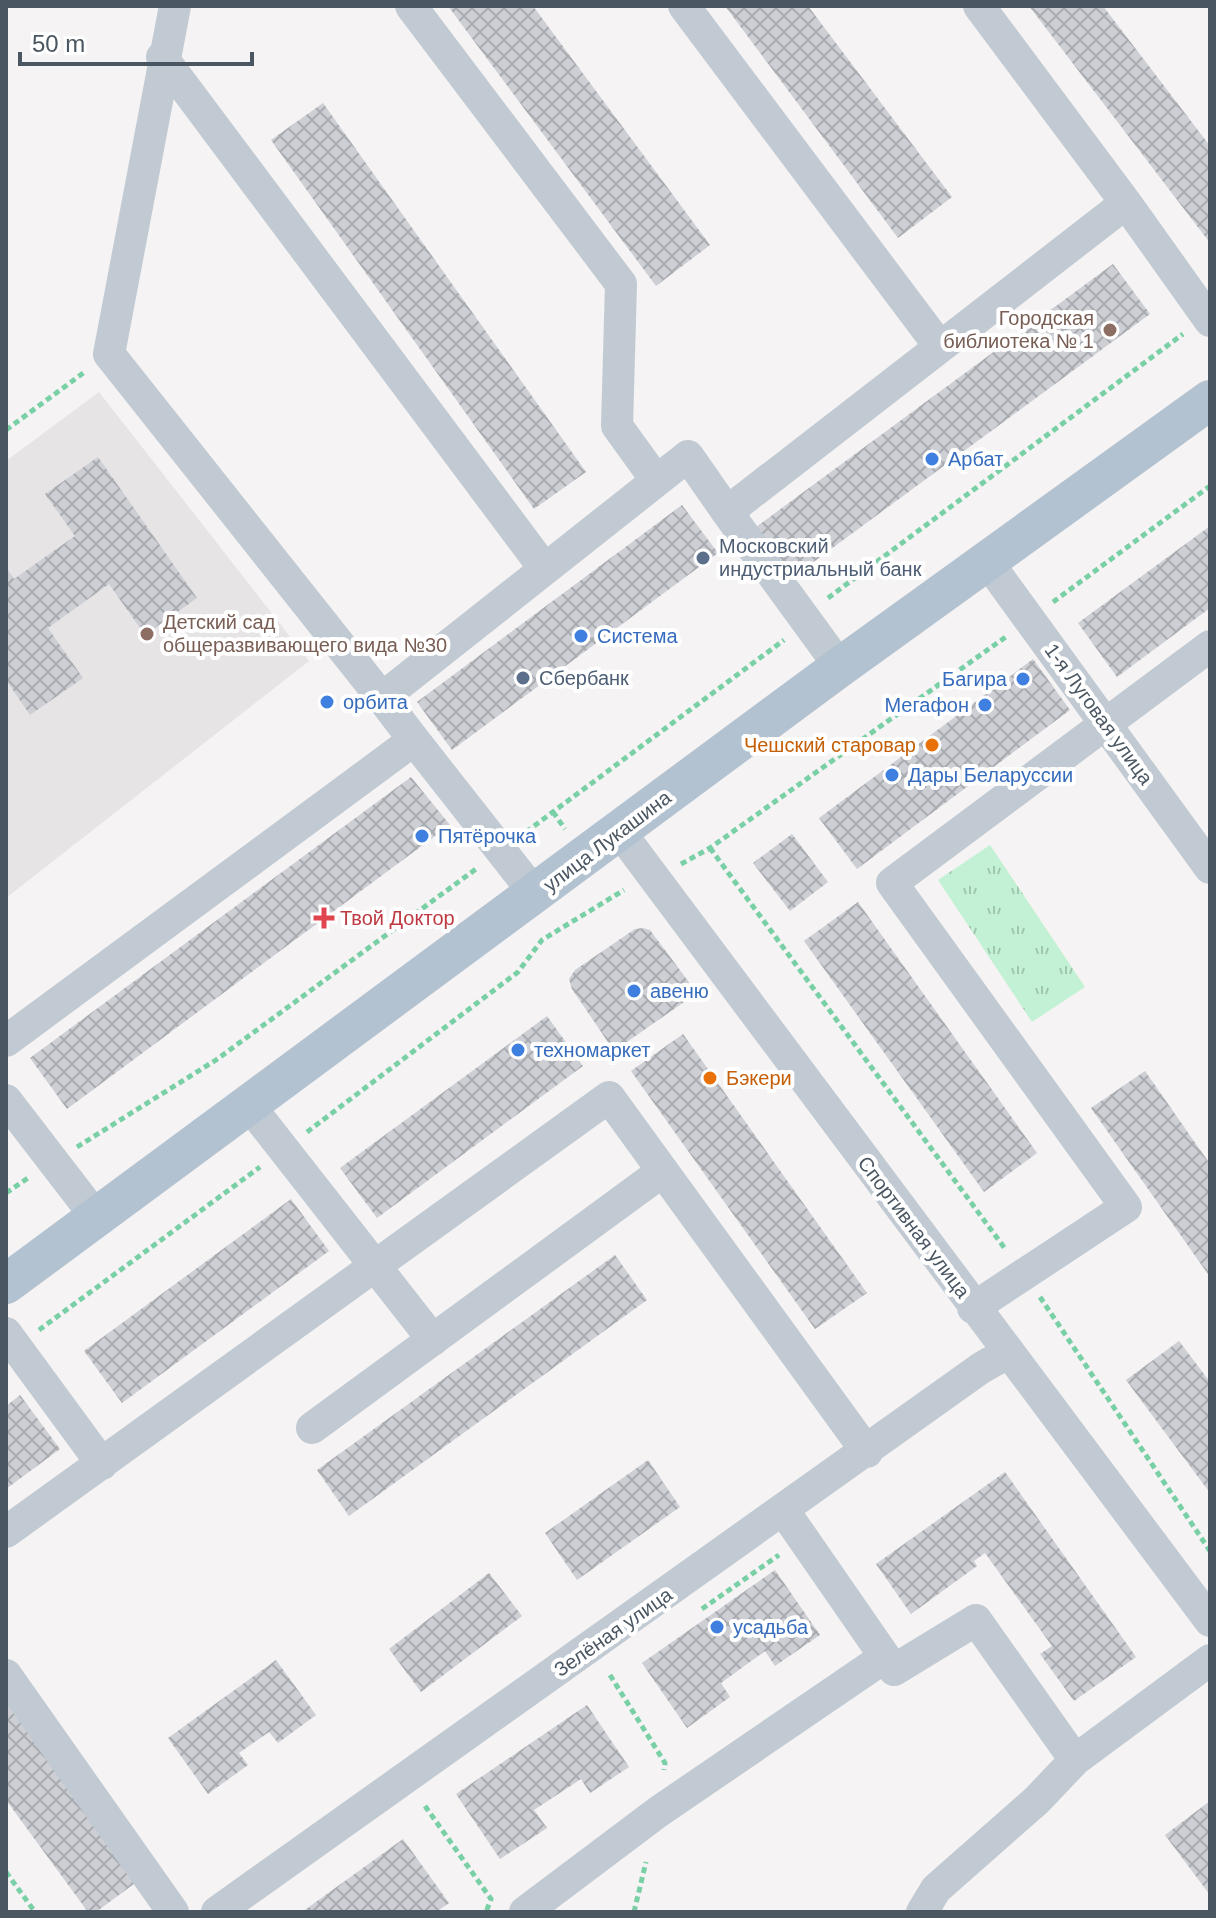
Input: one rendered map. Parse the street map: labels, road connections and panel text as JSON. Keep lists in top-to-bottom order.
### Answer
{
  "streets": {
    "main road": ["улица Лукашина"],
    "street": ["1-я Луговая улица", "Спортивная улица", "Зелёная улица"]
  },
  "crossings": [
    ["1-я Луговая улица", "улица Лукашина"],
    ["улица Лукашина", "Спортивная улица"],
    ["Спортивная улица", "Зелёная улица"]
  ],
  "places": {
    "other": [
      "Городская библиотека № 1",
      "Арбат",
      "Московский индустриальный банк",
      "Детский сад общеразвивающего вида №30",
      "Система",
      "Сбербанк",
      "Багира",
      "орбита",
      "Мегафон",
      "Чешский старовар",
      "Дары Беларуссии",
      "Пятёрочка",
      "авеню",
      "техномаркет",
      "Бэкери",
      "усадьба"
    ],
    "health": ["Твой Доктор"]
  },
  "scale_bar": "50 m"
}
